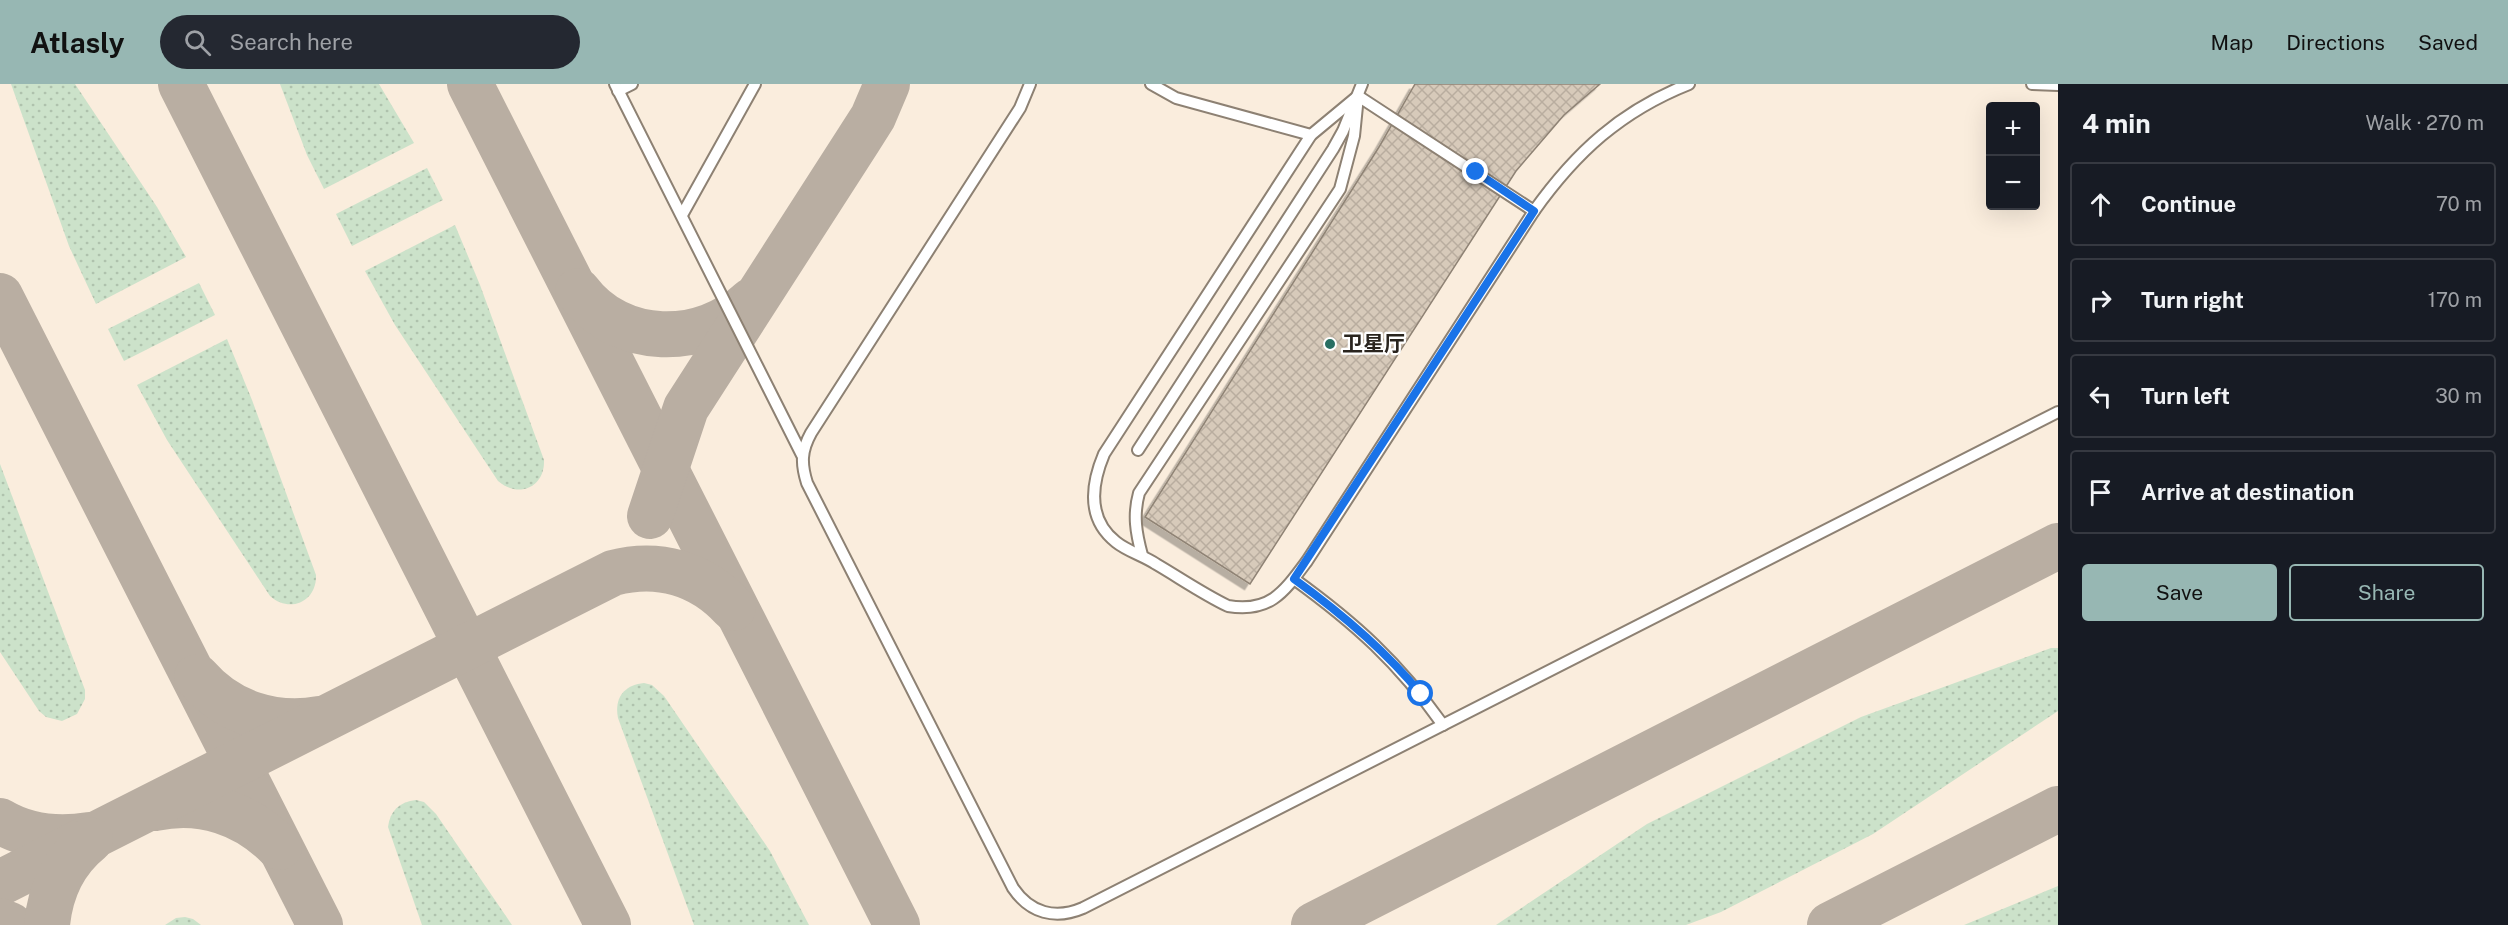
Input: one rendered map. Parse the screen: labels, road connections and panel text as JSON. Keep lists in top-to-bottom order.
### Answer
{
  "places": ["卫星厅"],
  "page": {
    "header": "Atlasly",
    "search": "Search here",
    "nav": ["Map", "Directions", "Saved"],
    "heading": ["4 min", "Walk · 270 m"],
    "map_buttons": ["+", "−"],
    "list": [
      ["Continue", "70 m"],
      ["Turn right", "170 m"],
      ["Turn left", "30 m"],
      "Arrive at destination"
    ],
    "buttons": ["Save", "Share"]
  }
}
